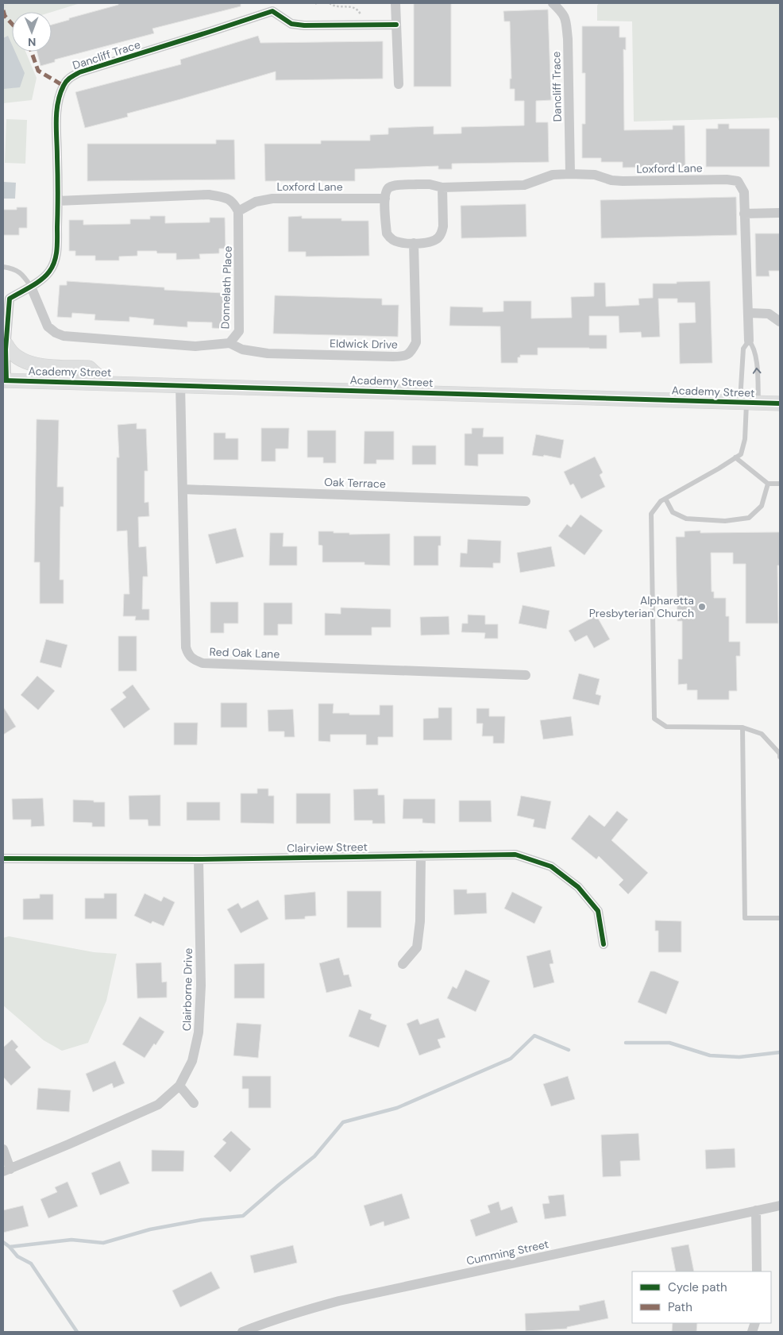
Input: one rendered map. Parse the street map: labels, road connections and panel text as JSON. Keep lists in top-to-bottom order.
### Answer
{
  "streets": {
    "street": [
      "Dancliff Trace",
      "Loxford Lane",
      "Donnelath Place",
      "Eldwick Drive",
      "Academy Street",
      "Oak Terrace",
      "Red Oak Lane",
      "Clairview Street",
      "Clairborne Drive",
      "Cumming Street"
    ]
  },
  "crossings": [
    ["Dancliff Trace", "Loxford Lane"],
    ["Dancliff Trace", "Donnelath Place"],
    ["Dancliff Trace", "Academy Street"],
    ["Loxford Lane", "Donnelath Place"],
    ["Loxford Lane", "Eldwick Drive"],
    ["Donnelath Place", "Eldwick Drive"],
    ["Academy Street", "Red Oak Lane"],
    ["Oak Terrace", "Red Oak Lane"],
    ["Clairview Street", "Clairborne Drive"]
  ],
  "places": ["Alpharetta Presbyterian Church"],
  "legend": ["Cycle path", "Path"],
  "north": "bottom"
}
